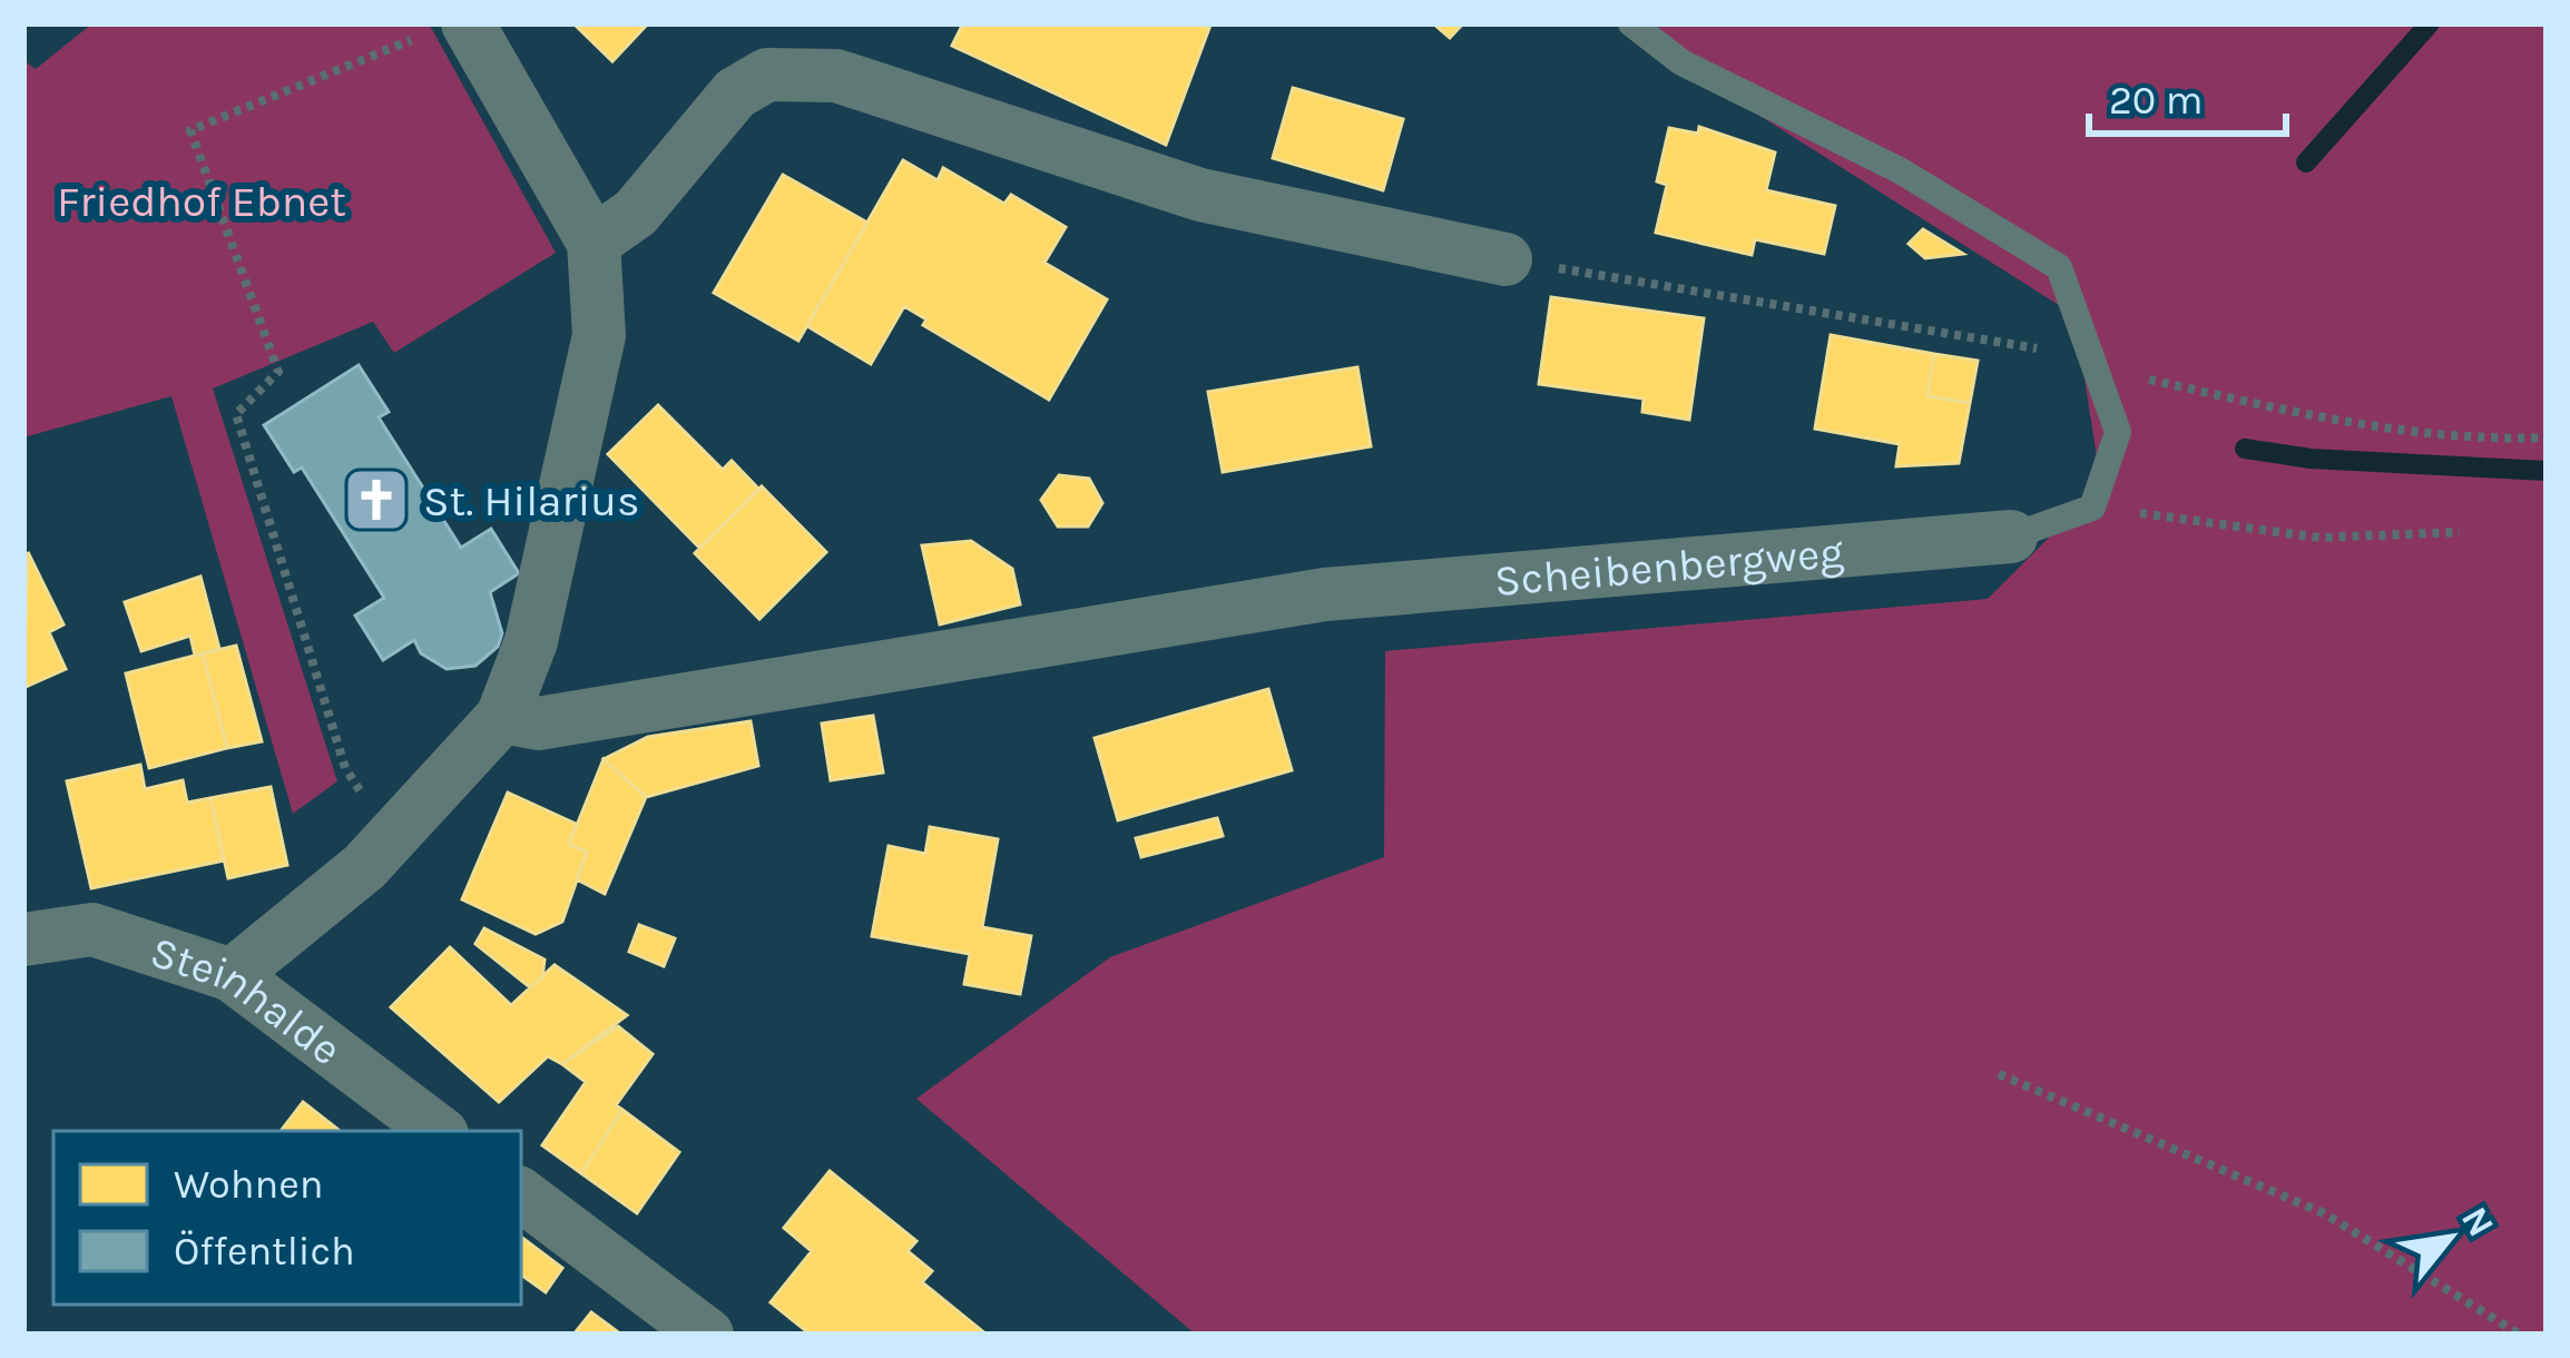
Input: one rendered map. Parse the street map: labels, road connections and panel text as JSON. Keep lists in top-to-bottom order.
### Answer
{
  "streets": {
    "street": ["Scheibenbergweg", "Steinhalde"]
  },
  "parks": ["Friedhof Ebnet"],
  "places": {
    "church": ["St. Hilarius"]
  },
  "legend": ["Wohnen", "Öffentlich"],
  "scale_bar": "20 m",
  "north": "top right"
}
